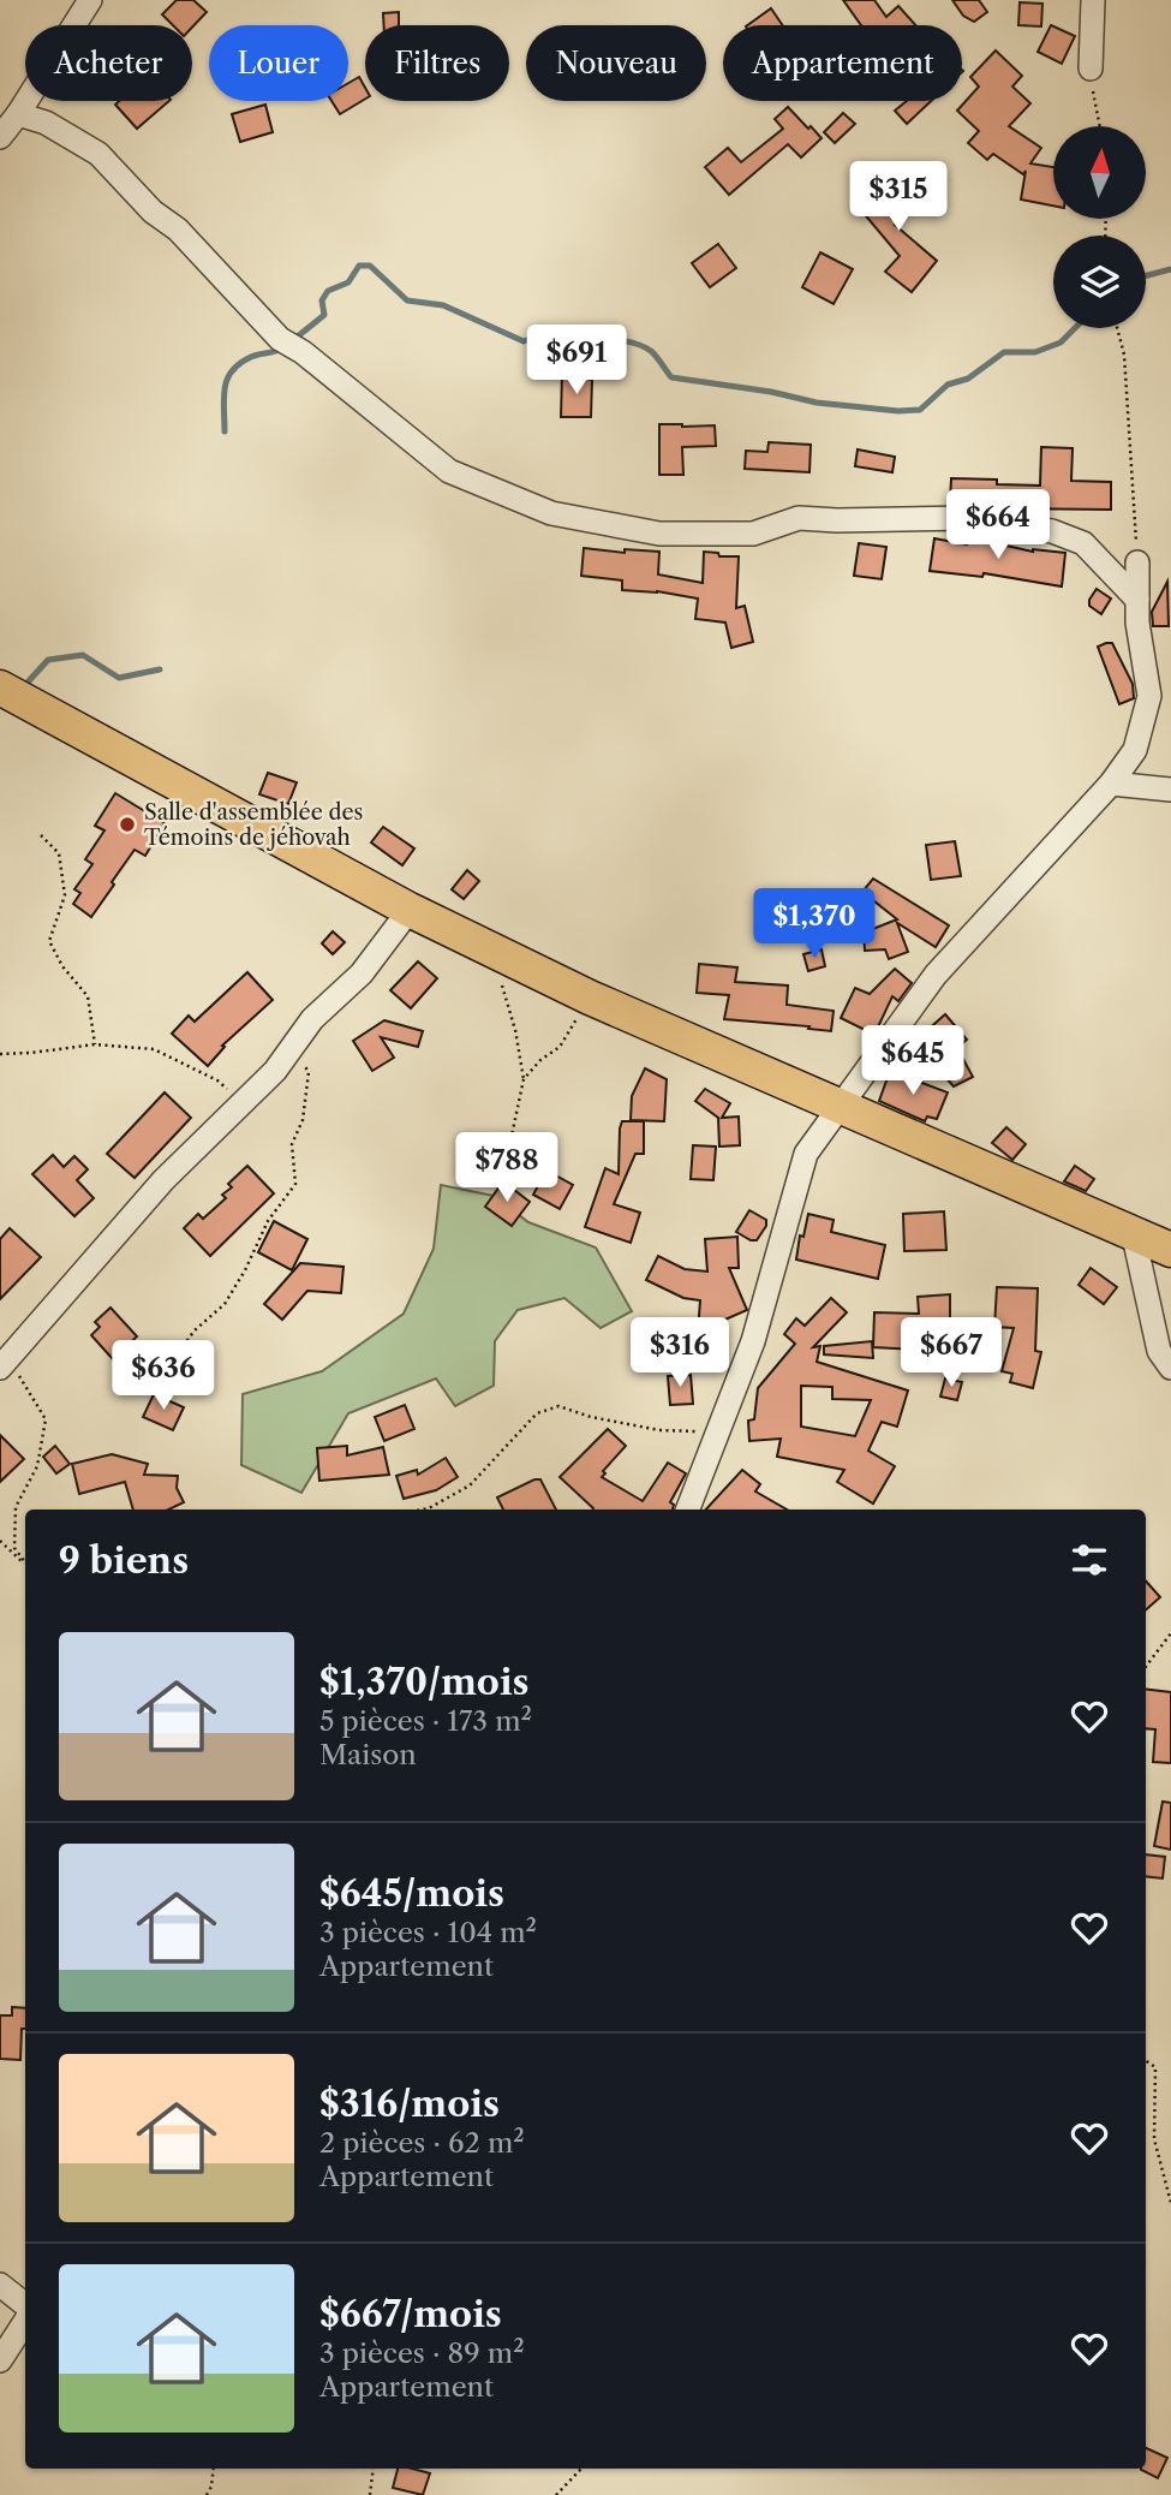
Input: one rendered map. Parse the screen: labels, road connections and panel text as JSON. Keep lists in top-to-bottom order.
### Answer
{
  "places": ["Salle d'assemblée des Témoins de jéhovah"],
  "north": "top",
  "page": {
    "chip": [
      "Acheter",
      "Louer",
      "Filtres",
      "Nouveau",
      "Appartement"
    ],
    "price": [
      "$315",
      "$691",
      "$664",
      "$1,370",
      "$645",
      "$788",
      "$316",
      "$667",
      "$636"
    ],
    "heading": "9 biens",
    "list": [
      {
        "name": "$1,370/mois",
        "note": "5 pièces · 173 m² · Maison"
      },
      {
        "name": "$645/mois",
        "note": "3 pièces · 104 m² · Appartement"
      },
      {
        "name": "$316/mois",
        "note": "2 pièces · 62 m² · Appartement"
      },
      {
        "name": "$667/mois",
        "note": "3 pièces · 89 m² · Appartement"
      }
    ]
  }
}
